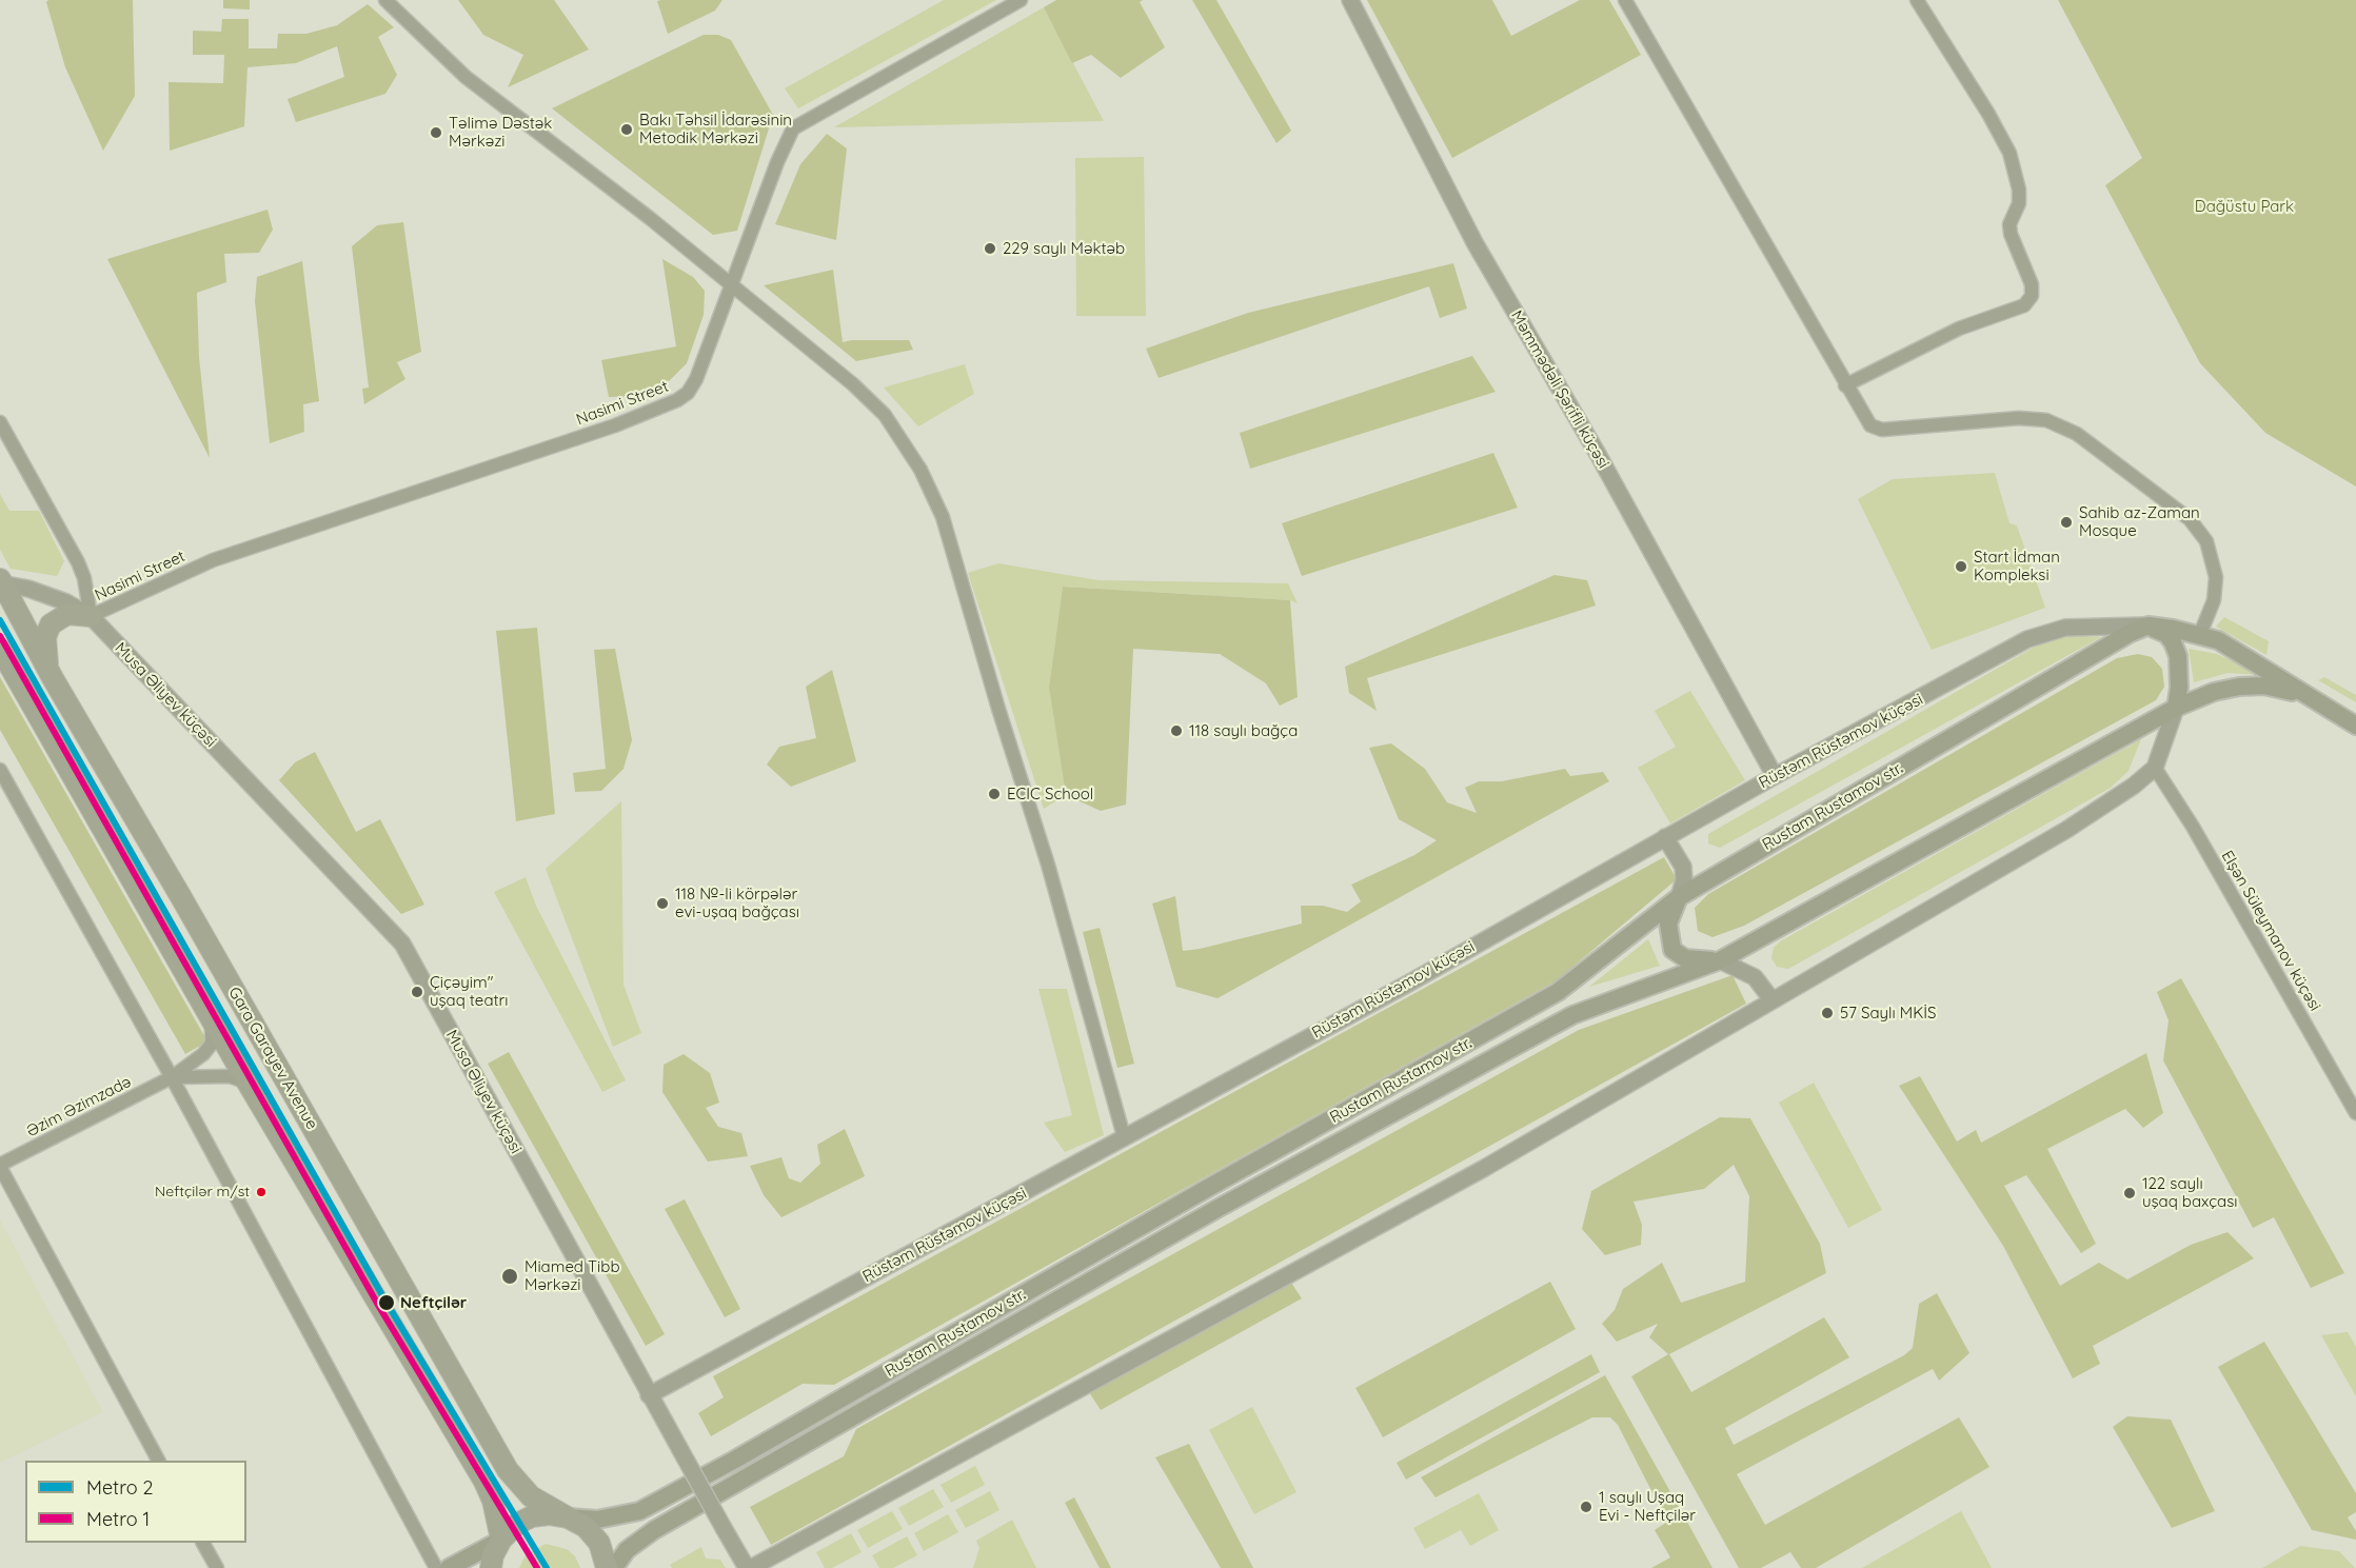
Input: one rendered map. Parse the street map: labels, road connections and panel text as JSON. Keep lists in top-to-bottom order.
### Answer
{
  "streets": {
    "main road": ["Rustam Rustamov str.", "Gara Garayev Avenue"],
    "street": [
      "Məmmədəli Şərifli küçəsi",
      "Nasimi Street",
      "Musa Əliyev küçəsi",
      "Rüstəm Rüstəmov küçəsi",
      "Elşən Süleymanov küçəsi",
      "Əzim Əzimzadə"
    ]
  },
  "crossings": [
    ["Məmmədəli Şərifli küçəsi", "Rüstəm Rüstəmov küçəsi"],
    ["Nasimi Street", "Musa Əliyev küçəsi"],
    ["Musa Əliyev küçəsi", "Rüstəm Rüstəmov küçəsi"],
    ["Musa Əliyev küçəsi", "Gara Garayev Avenue"],
    ["Rüstəm Rüstəmov küçəsi", "Rustam Rustamov str."],
    ["Rustam Rustamov str.", "Gara Garayev Avenue"],
    ["Gara Garayev Avenue", "Əzim Əzimzadə"]
  ],
  "parks": ["Dağüstu Park"],
  "places": [
    "Bakı Təhsil İdarəsinin Metodik Mərkəzi",
    "Təlimə Dəstək Mərkəzi",
    "229 saylı Məktəb",
    "Sahib az-Zaman Mosque",
    "Start İdman Kompleksi",
    "118 saylı bağça",
    "ECIC School",
    "118 №-li körpələr evi-uşaq bağçası",
    "Çiçəyim\" uşaq teatrı",
    "57 Saylı MKİS",
    "Neftçilər m/st",
    "122 saylı uşaq baxçası",
    "Miamed Tibb Mərkəzi",
    "Neftçilər",
    "1 saylı Uşaq Evi - Neftçilər"
  ],
  "lines": ["metro line 2", "metro line 1"],
  "legend": ["Metro 2", "Metro 1"]
}
